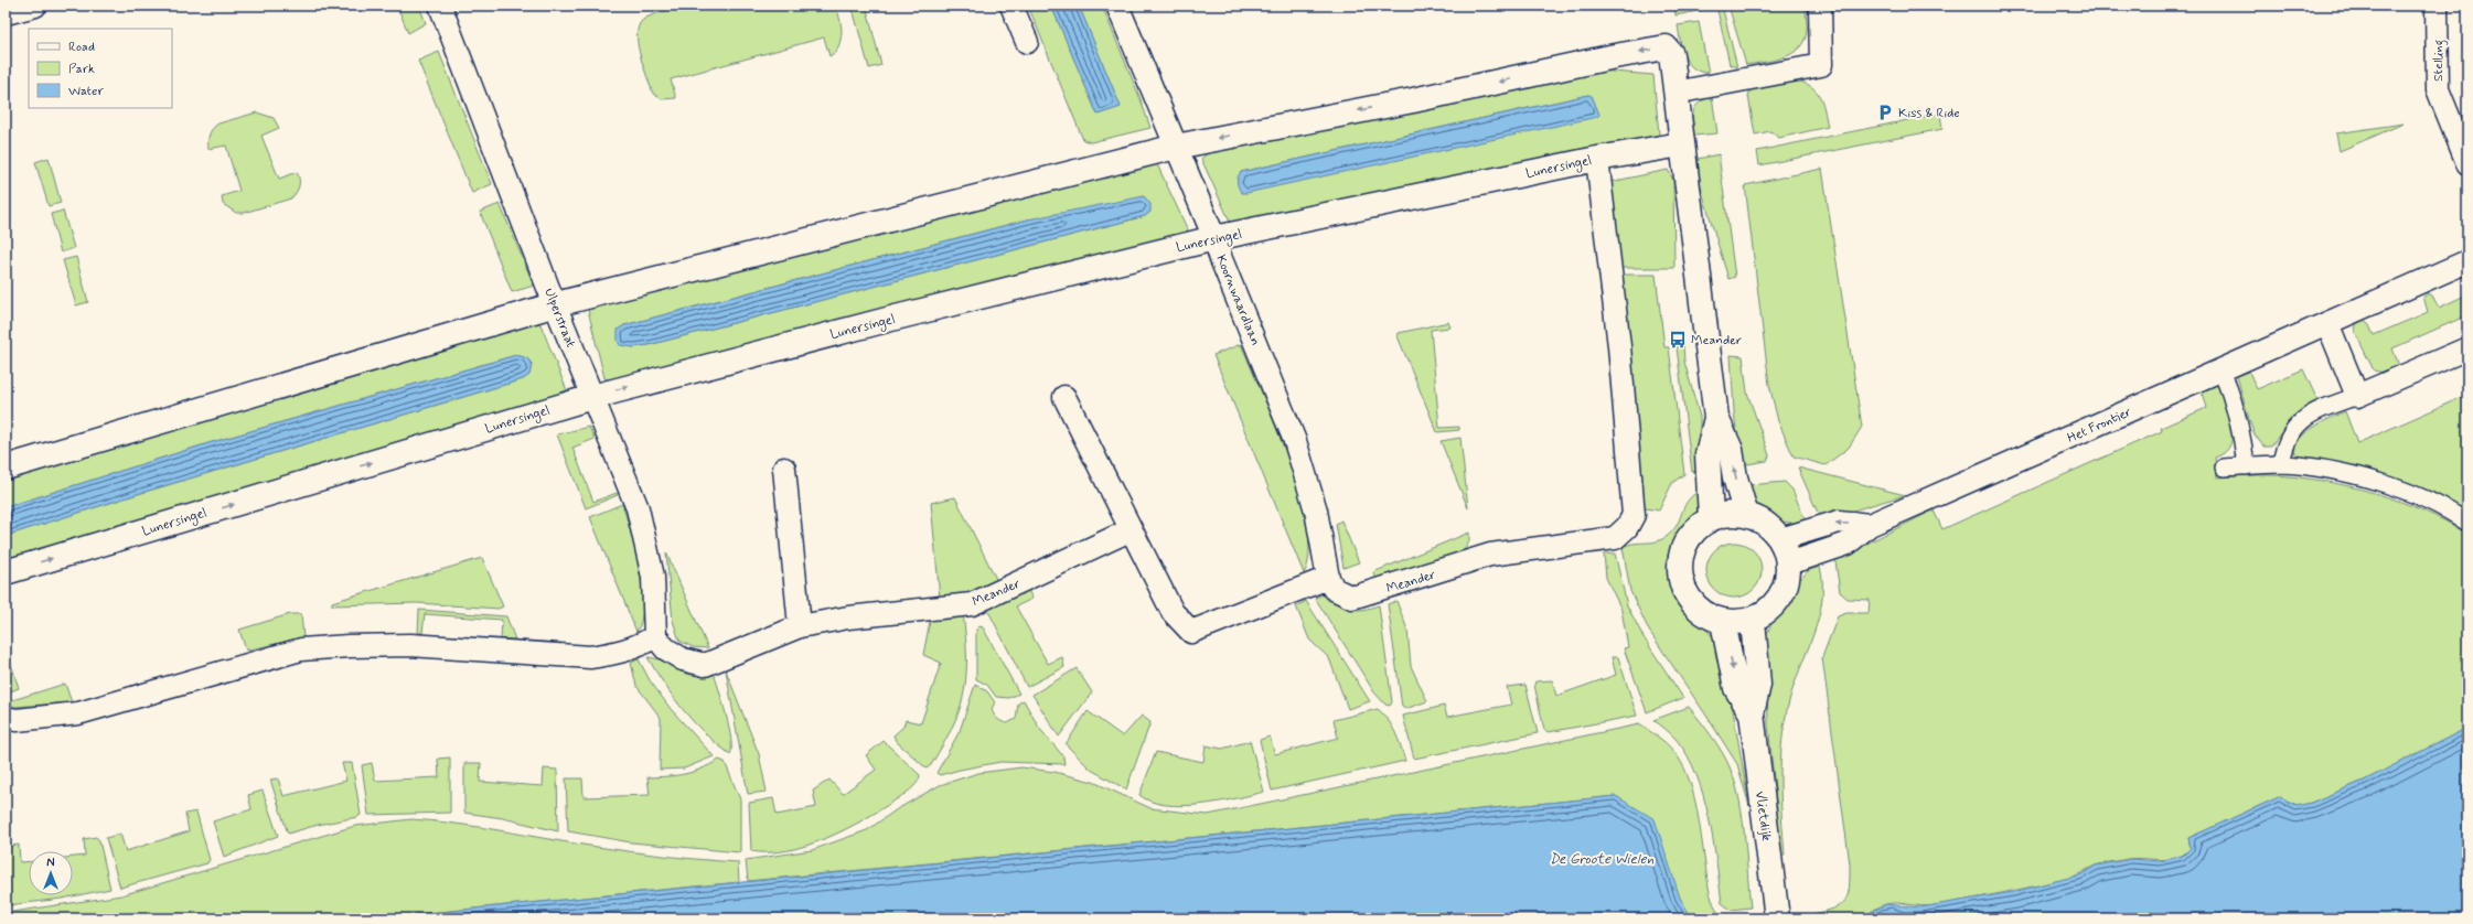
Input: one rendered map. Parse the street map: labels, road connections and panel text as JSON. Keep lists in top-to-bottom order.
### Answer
{
  "streets": {
    "street": [
      "Stelling",
      "Lunersingel",
      "Koornwaardlaan",
      "Ulperstraat",
      "Het Frontier",
      "Meander",
      "Vlietdijk"
    ]
  },
  "crossings": [
    ["Lunersingel", "Koornwaardlaan"],
    ["Lunersingel", "Ulperstraat"],
    ["Lunersingel", "Meander"],
    ["Koornwaardlaan", "Meander"],
    ["Ulperstraat", "Meander"],
    ["Het Frontier", "Vlietdijk"]
  ],
  "water": ["De Groote Wielen"],
  "places": {
    "parking": ["Kiss & Ride"],
    "bus stop": ["Meander"]
  },
  "legend": ["Road", "Park", "Water"],
  "north": "top"
}
